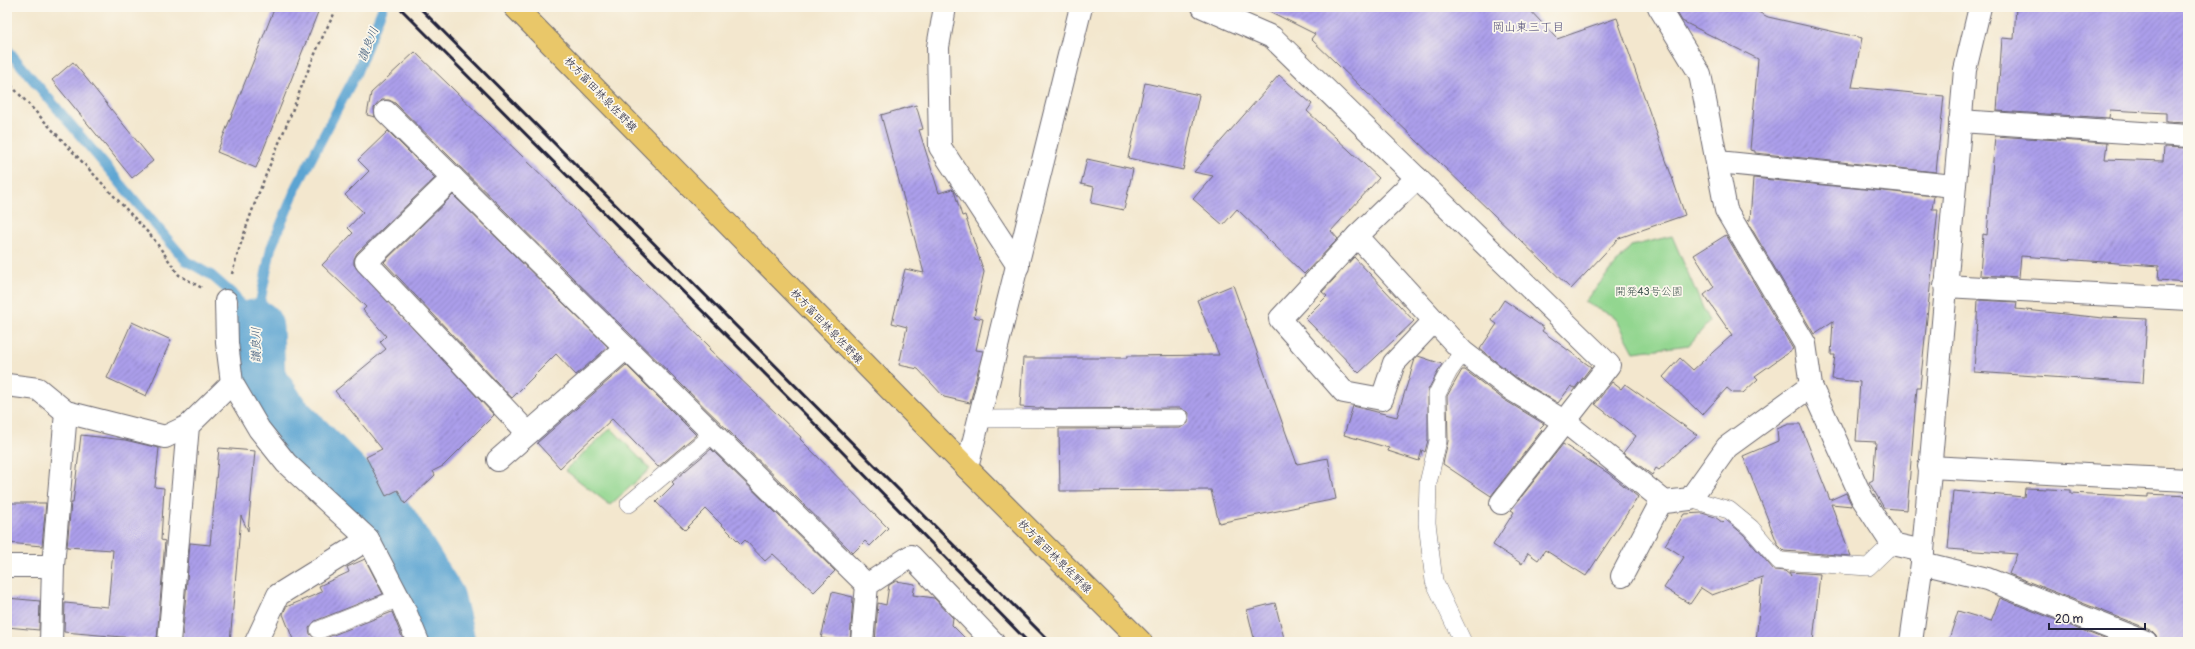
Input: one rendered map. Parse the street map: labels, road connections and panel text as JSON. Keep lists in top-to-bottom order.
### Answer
{
  "streets": {
    "main road": ["枚方富田林泉佐野線"]
  },
  "districts": ["岡山東三丁目"],
  "water": ["讃良川"],
  "parks": ["開発43号公園"],
  "scale_bar": "20 m"
}
